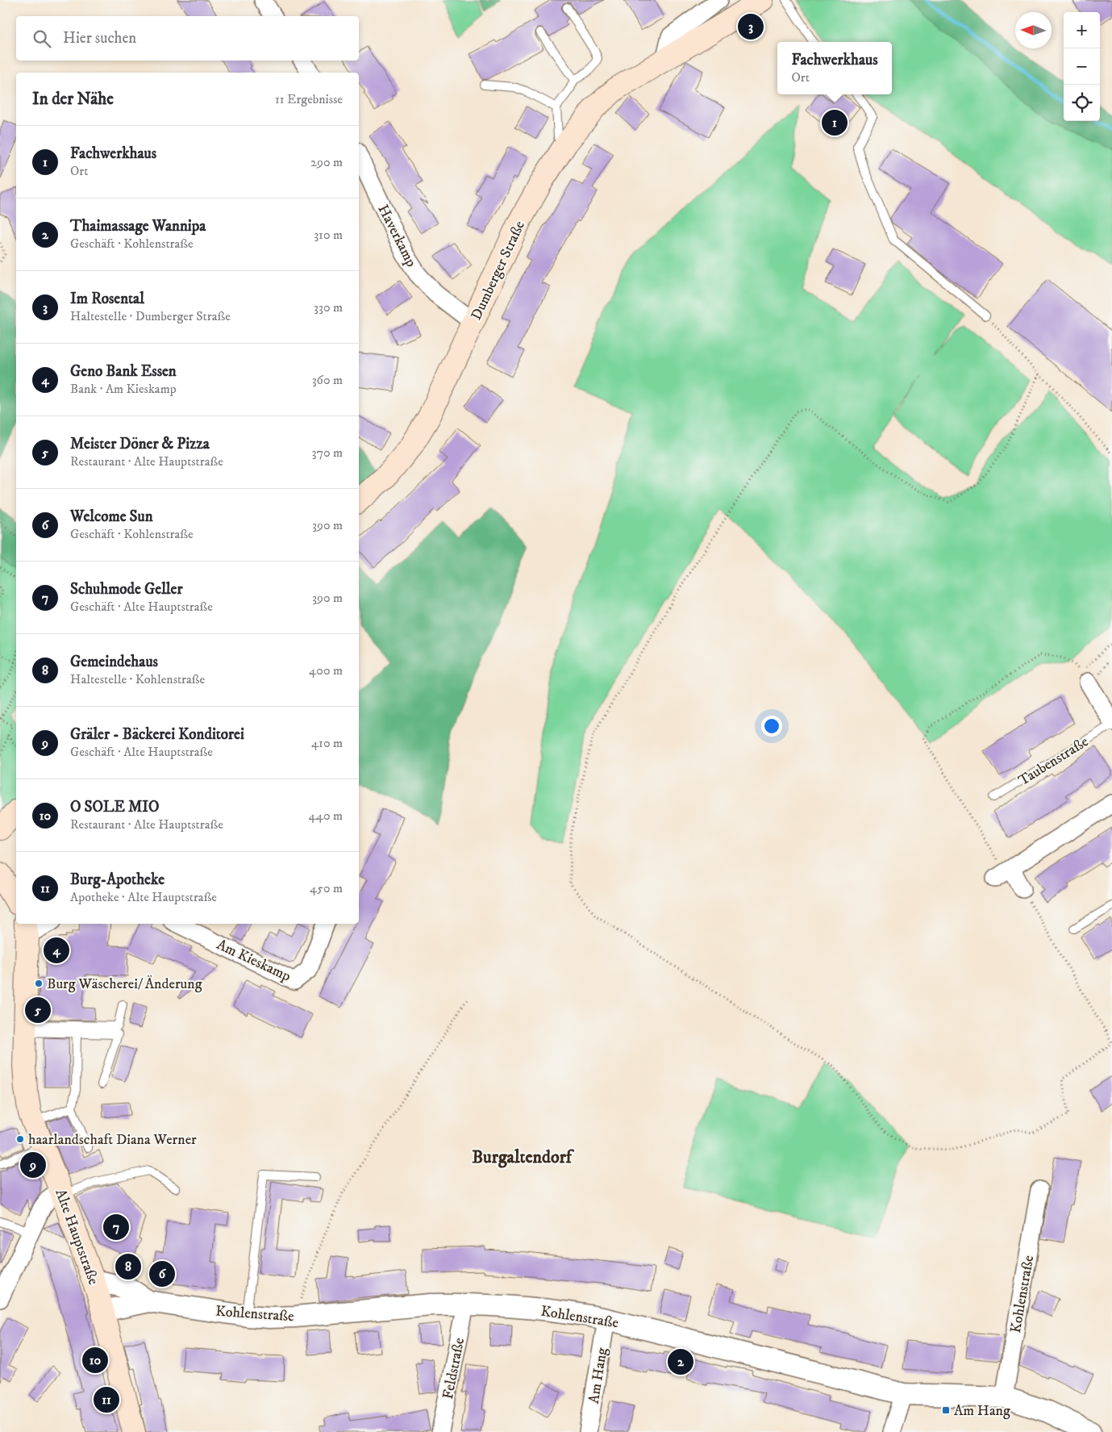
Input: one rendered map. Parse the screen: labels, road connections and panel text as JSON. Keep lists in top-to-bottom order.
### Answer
{
  "streets": {
    "main road": ["Dumberger Straße", "Alte Hauptstraße"],
    "street": [
      "Haverkamp",
      "Taubenstraße",
      "Am Kieskamp",
      "Kohlenstraße",
      "Feldstraße",
      "Am Hang"
    ]
  },
  "crossings": [
    ["Haverkamp", "Dumberger Straße"],
    ["Alte Hauptstraße", "Kohlenstraße"],
    ["Kohlenstraße", "Feldstraße"],
    ["Kohlenstraße", "Am Hang"]
  ],
  "districts": ["Burgaltendorf"],
  "places": {
    "other": ["Burg Wäscherei/ Änderung", "haarlandschaft Diana Werner"],
    "transit": ["Am Hang"]
  },
  "north": "left",
  "page": {
    "map_buttons": ["+", "−"],
    "pins": [
      "3",
      "1",
      "4",
      "5",
      "9",
      "7",
      "8",
      "6",
      "10",
      "2",
      "11"
    ],
    "search": "Hier suchen",
    "popup": ["Fachwerkhaus", "Ort"],
    "heading": ["In der Nähe", "11 Ergebnisse"],
    "list": [
      {
        "mark": "1",
        "name": "Fachwerkhaus",
        "note": "Ort",
        "value": "290 m"
      },
      {
        "mark": "2",
        "name": "Thaimassage Wannipa",
        "note": "Geschäft · Kohlenstraße",
        "value": "310 m"
      },
      {
        "mark": "3",
        "name": "Im Rosental",
        "note": "Haltestelle · Dumberger Straße",
        "value": "330 m"
      },
      {
        "mark": "4",
        "name": "Geno Bank Essen",
        "note": "Bank · Am Kieskamp",
        "value": "360 m"
      },
      {
        "mark": "5",
        "name": "Meister Döner & Pizza",
        "note": "Restaurant · Alte Hauptstraße",
        "value": "370 m"
      },
      {
        "mark": "6",
        "name": "Welcome Sun",
        "note": "Geschäft · Kohlenstraße",
        "value": "390 m"
      },
      {
        "mark": "7",
        "name": "Schuhmode Geller",
        "note": "Geschäft · Alte Hauptstraße",
        "value": "390 m"
      },
      {
        "mark": "8",
        "name": "Gemeindehaus",
        "note": "Haltestelle · Kohlenstraße",
        "value": "400 m"
      },
      {
        "mark": "9",
        "name": "Gräler - Bäckerei Konditorei",
        "note": "Geschäft · Alte Hauptstraße",
        "value": "410 m"
      },
      {
        "mark": "10",
        "name": "O SOLE MIO",
        "note": "Restaurant · Alte Hauptstraße",
        "value": "440 m"
      },
      {
        "mark": "11",
        "name": "Burg-Apotheke",
        "note": "Apotheke · Alte Hauptstraße",
        "value": "450 m"
      }
    ]
  }
}
